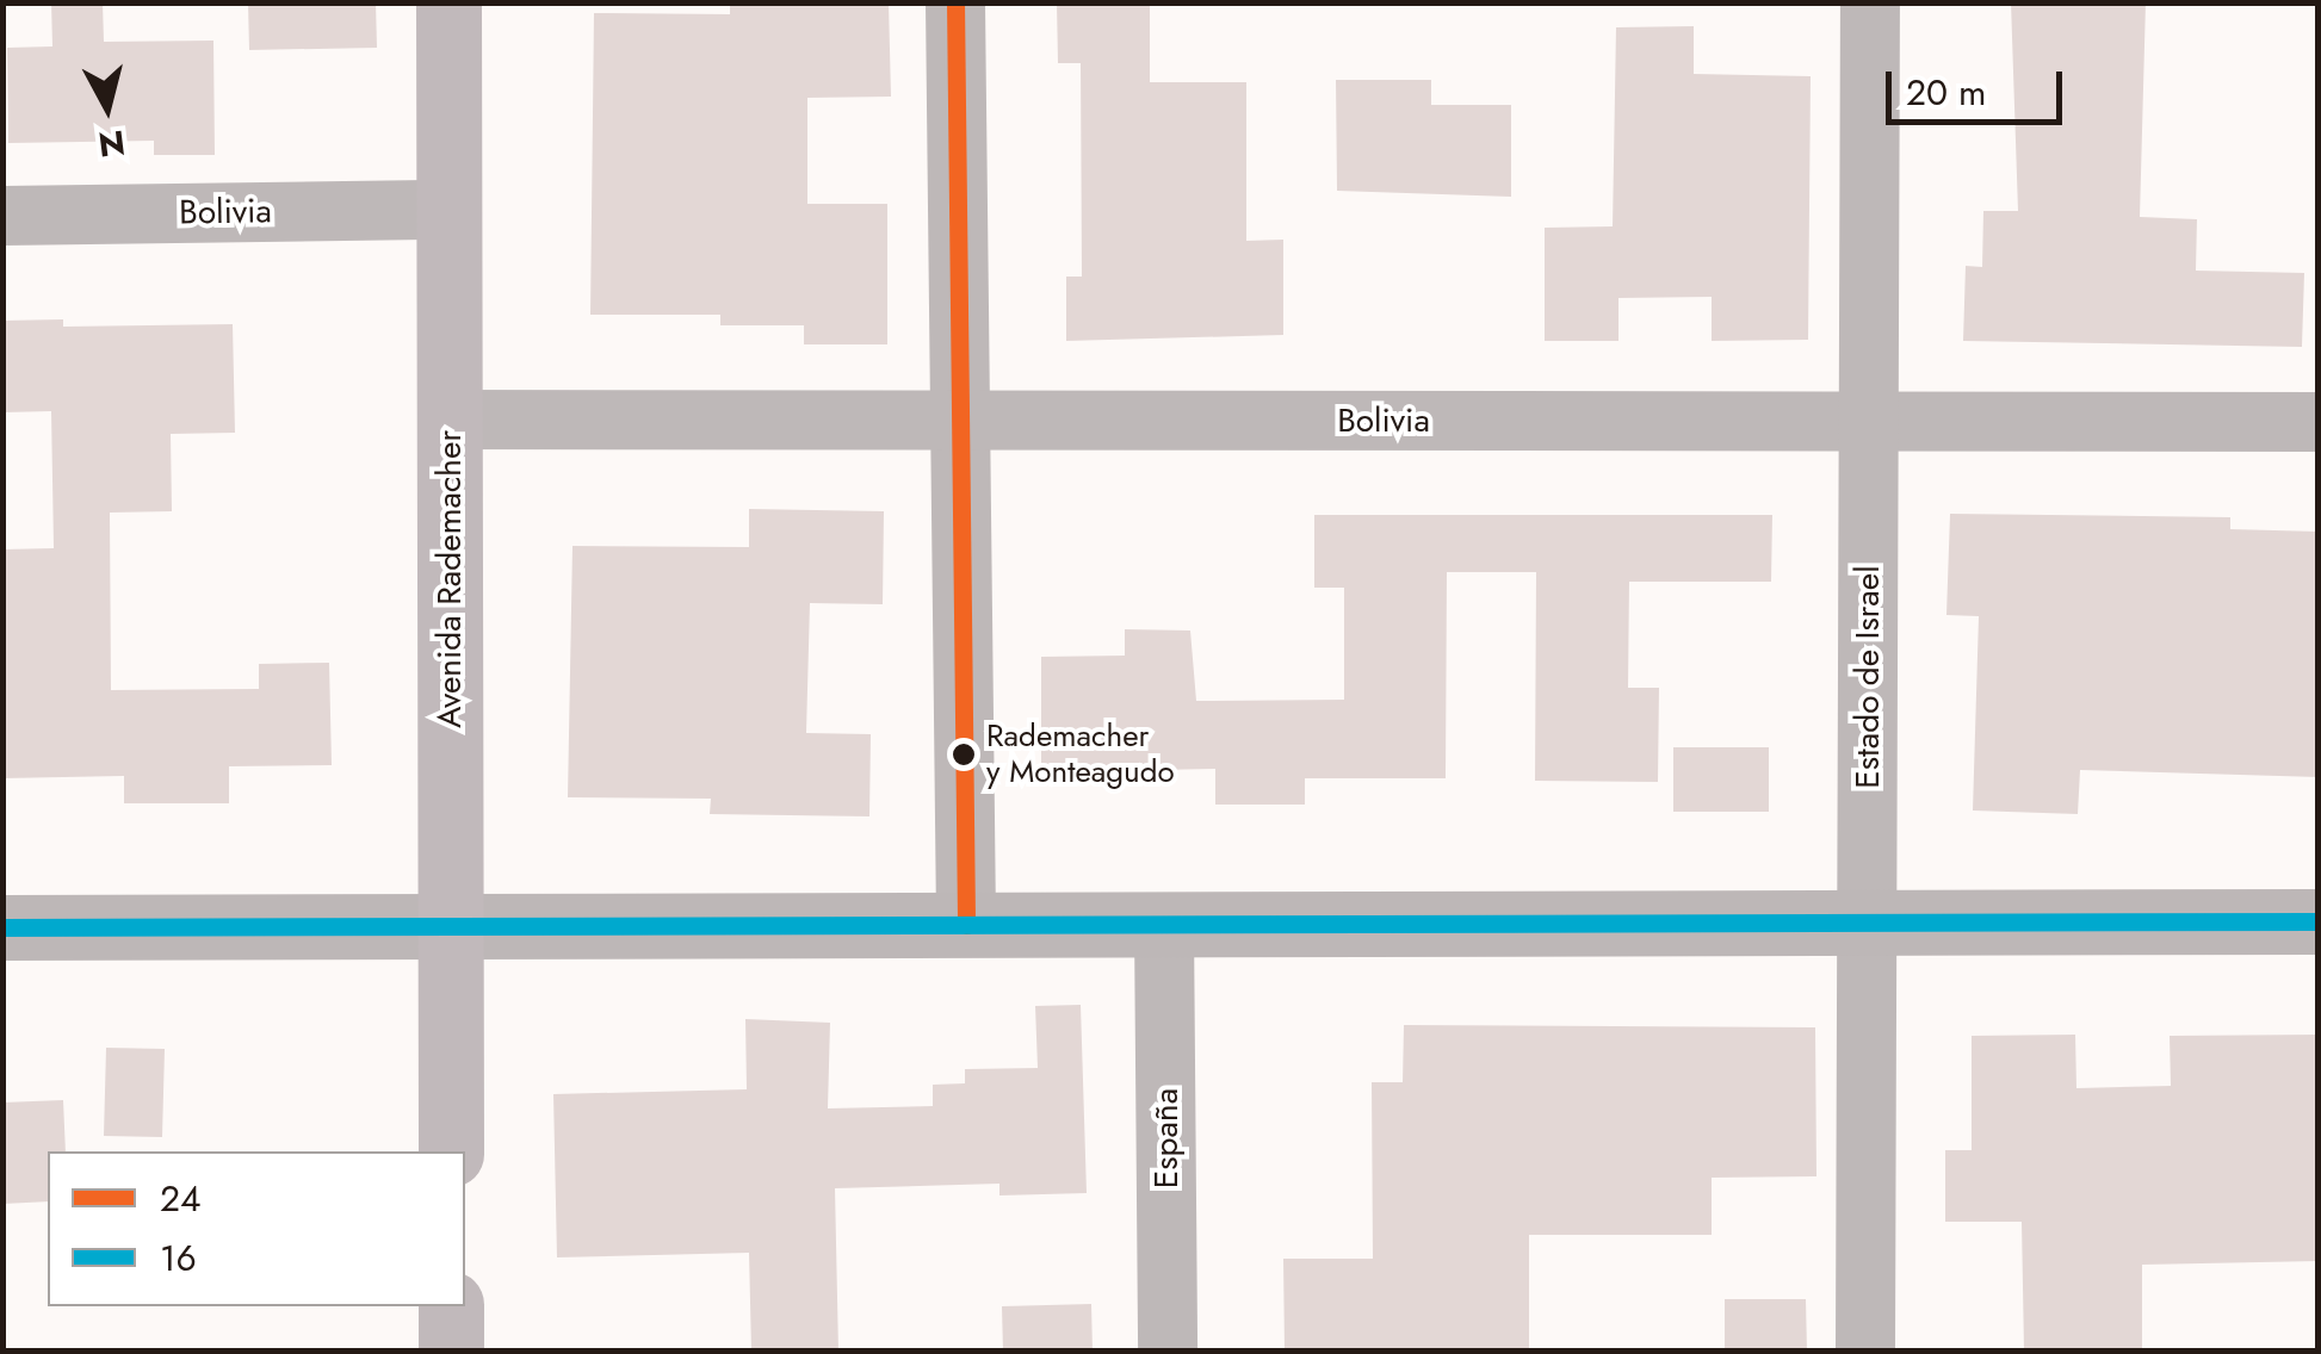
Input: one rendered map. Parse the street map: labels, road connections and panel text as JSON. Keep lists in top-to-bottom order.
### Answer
{
  "streets": {
    "main road": ["Avenida Rademacher"],
    "street": ["Bolivia", "Estado de Israel", "España"]
  },
  "crossings": [
    ["Bolivia", "Avenida Rademacher"],
    ["Bolivia", "Estado de Israel"]
  ],
  "places": ["Rademacher y Monteagudo"],
  "lines": ["transit line 24", "transit line 16"],
  "legend": ["24", "16"],
  "scale_bar": "20 m",
  "north": "bottom"
}
